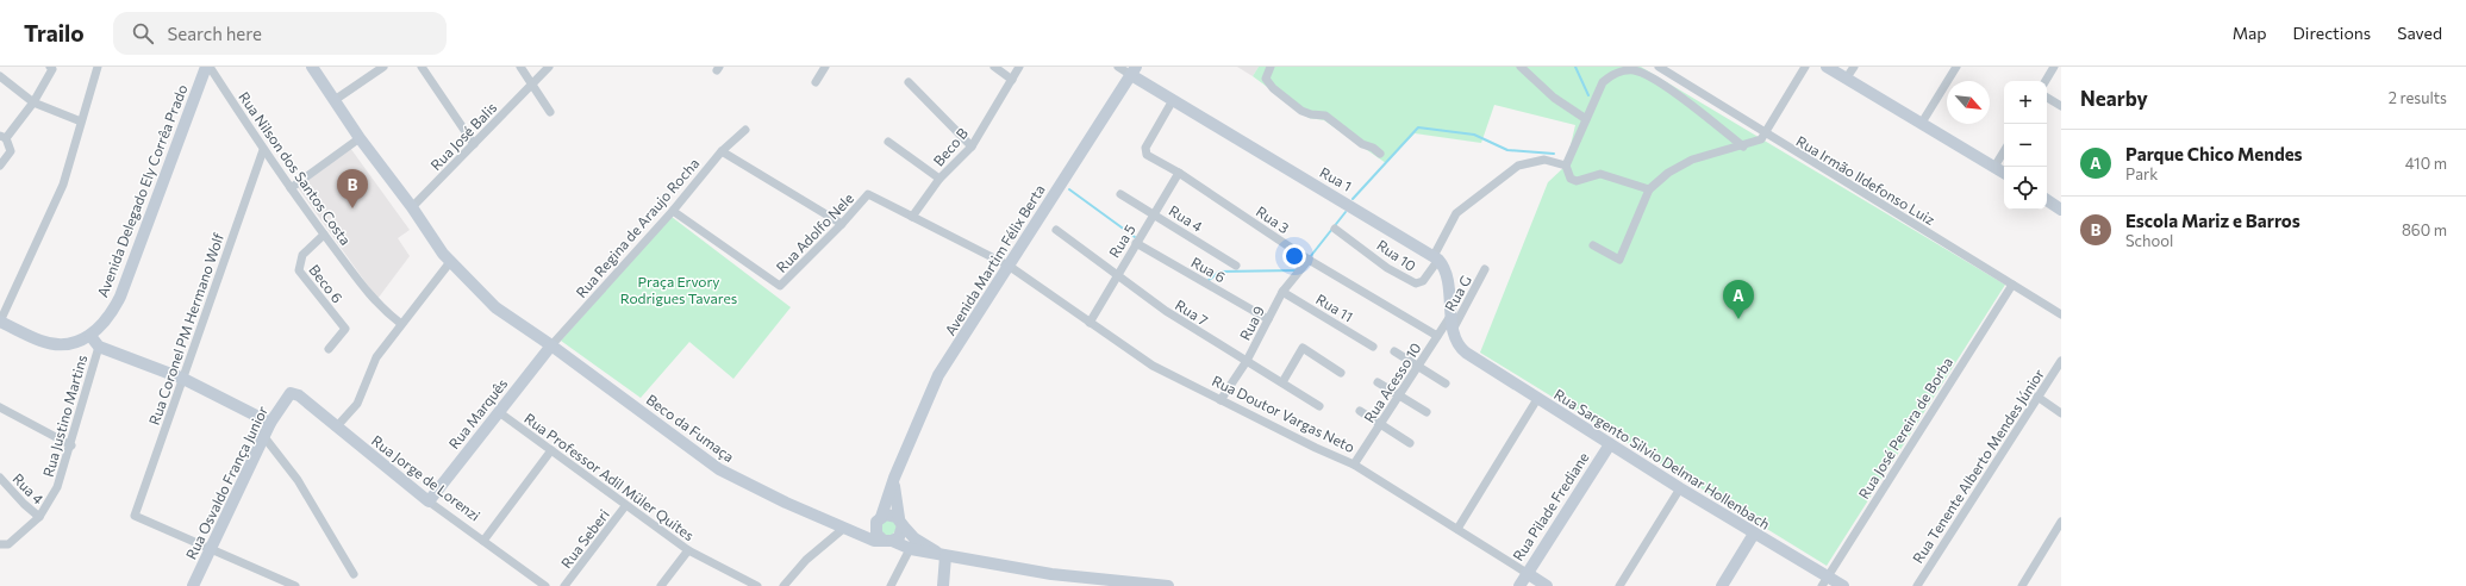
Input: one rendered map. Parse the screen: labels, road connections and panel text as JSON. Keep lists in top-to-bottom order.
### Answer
{
  "streets": {
    "street": [
      "Rua José Balis",
      "Beco B",
      "Rua Nilson dos Santos Costa",
      "Rua 1",
      "Rua Irmão Ildefonso Luiz",
      "Avenida Delegado Ely Corrêa Prado",
      "Rua 4",
      "Rua 3",
      "Rua Regina de Araujo Rocha",
      "Rua Adolfo Nele",
      "Rua 5",
      "Rua 10",
      "Avenida Martim Félix Berta",
      "Rua 6",
      "Beco 6",
      "Rua G",
      "Rua 11",
      "Rua 7",
      "Rua 9",
      "Rua Coronel PM Hermano Wolf",
      "Rua Acesso 10",
      "Rua Marquês",
      "Rua Doutor Vargas Neto",
      "Rua Justino Martins",
      "Beco da Fumaça",
      "Rua José Pereira de Borba",
      "Rua Sargento Silvio Delmar Hollenbach",
      "Rua Tenente Alberto Mendes Júnior",
      "Rua Professor Adil Müler Quites",
      "Rua Jorge de Lorenzi",
      "Rua Osvaldo França Junior",
      "Rua Pilade Frediane",
      "Rua Seberi"
    ]
  },
  "crossings": [
    ["Beco B", "Rua Adolfo Nele"],
    ["Rua Nilson dos Santos Costa", "Avenida Delegado Ely Corrêa Prado"],
    ["Rua Nilson dos Santos Costa", "Beco 6"],
    ["Rua Nilson dos Santos Costa", "Rua Coronel PM Hermano Wolf"],
    ["Rua 1", "Rua 3"],
    ["Rua 1", "Rua 10"],
    ["Rua 1", "Avenida Martim Félix Berta"],
    ["Rua Irmão Ildefonso Luiz", "Rua José Pereira de Borba"],
    ["Rua 4", "Rua 5"],
    ["Rua 4", "Rua Justino Martins"],
    ["Rua 3", "Rua 5"],
    ["Rua 3", "Rua 9"],
    ["Rua 3", "Rua Acesso 10"],
    ["Rua Regina de Araujo Rocha", "Rua Adolfo Nele"],
    ["Rua Regina de Araujo Rocha", "Rua Marquês"],
    ["Rua Regina de Araujo Rocha", "Beco da Fumaça"],
    ["Rua Adolfo Nele", "Avenida Martim Félix Berta"],
    ["Rua Adolfo Nele", "Rua Doutor Vargas Neto"],
    ["Rua 5", "Rua 6"],
    ["Rua 5", "Rua 7"],
    ["Rua 5", "Rua Doutor Vargas Neto"],
    ["Avenida Martim Félix Berta", "Rua Doutor Vargas Neto"],
    ["Avenida Martim Félix Berta", "Beco da Fumaça"],
    ["Rua 6", "Rua 9"],
    ["Rua G", "Rua Sargento Silvio Delmar Hollenbach"],
    ["Rua 11", "Rua 9"],
    ["Rua 7", "Rua 9"],
    ["Rua 9", "Rua Doutor Vargas Neto"],
    ["Rua Coronel PM Hermano Wolf", "Rua Osvaldo França Junior"],
    ["Rua Acesso 10", "Rua Doutor Vargas Neto"],
    ["Rua Marquês", "Beco da Fumaça"],
    ["Rua Marquês", "Rua Professor Adil Müler Quites"],
    ["Rua Marquês", "Rua Jorge de Lorenzi"],
    ["Rua Doutor Vargas Neto", "Rua Pilade Frediane"],
    ["Rua José Pereira de Borba", "Rua Sargento Silvio Delmar Hollenbach"],
    ["Rua Sargento Silvio Delmar Hollenbach", "Rua Pilade Frediane"],
    ["Rua Professor Adil Müler Quites", "Rua Seberi"],
    ["Rua Jorge de Lorenzi", "Rua Osvaldo França Junior"]
  ],
  "parks": ["Praça Ervory Rodrigues Tavares"],
  "north": "bottom right",
  "page": {
    "header": "Trailo",
    "search": "Search here",
    "nav": ["Map", "Directions", "Saved"],
    "heading": ["Nearby", "2 results"],
    "map_buttons": ["+", "−"],
    "list": [
      {
        "mark": "A",
        "name": "Parque Chico Mendes",
        "note": "Park",
        "value": "410 m"
      },
      {
        "mark": "B",
        "name": "Escola Mariz e Barros",
        "note": "School",
        "value": "860 m"
      }
    ],
    "pins": ["B", "A"]
  }
}
